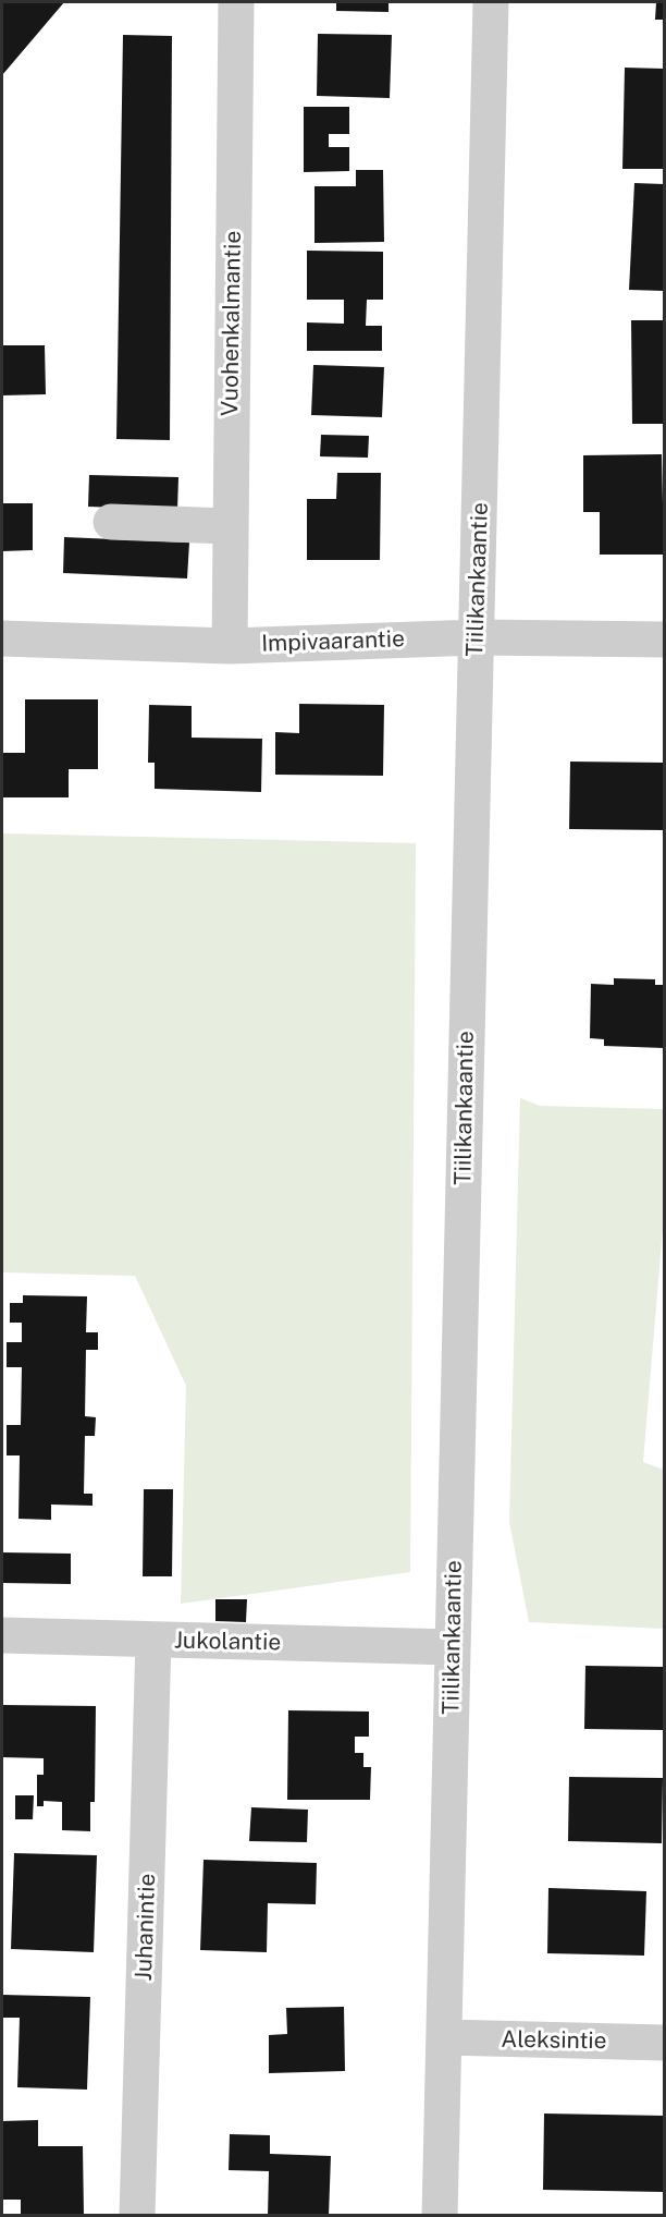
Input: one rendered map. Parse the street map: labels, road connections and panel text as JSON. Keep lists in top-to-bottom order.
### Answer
{
  "streets": {
    "street": [
      "Vuohenkalmantie",
      "Tiilikankaantie",
      "Impivaarantie",
      "Jukolantie",
      "Juhanintie",
      "Aleksintie"
    ]
  },
  "crossings": [
    ["Vuohenkalmantie", "Impivaarantie"],
    ["Tiilikankaantie", "Impivaarantie"],
    ["Tiilikankaantie", "Jukolantie"],
    ["Tiilikankaantie", "Aleksintie"],
    ["Jukolantie", "Juhanintie"]
  ]
}
